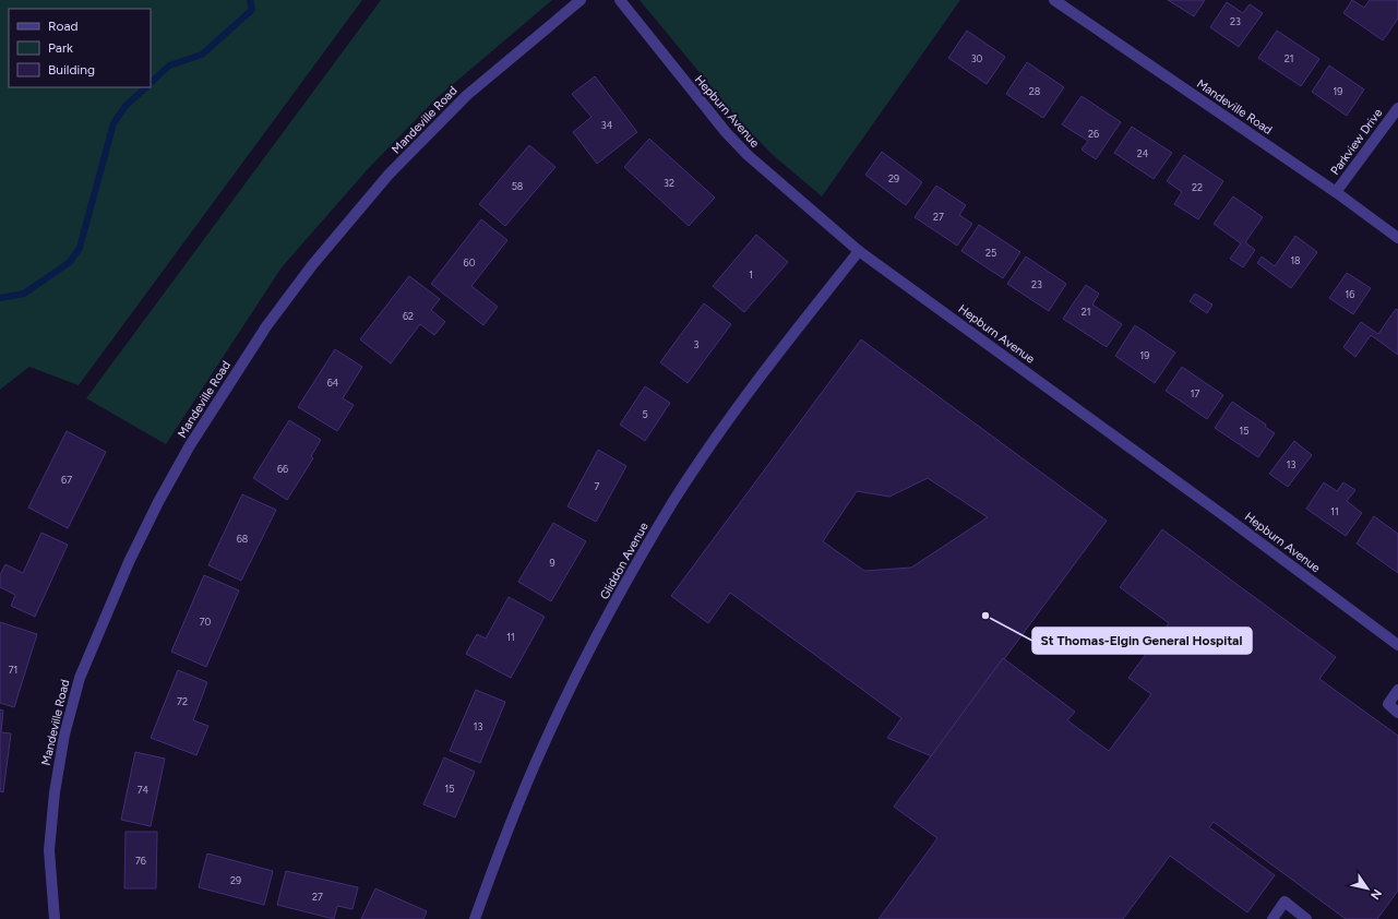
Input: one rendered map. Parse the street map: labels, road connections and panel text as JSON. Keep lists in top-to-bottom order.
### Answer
{
  "streets": {
    "street": [
      "Mandeville Road",
      "Hepburn Avenue",
      "Parkview Drive",
      "Gliddon Avenue"
    ]
  },
  "crossings": [
    ["Mandeville Road", "Parkview Drive"],
    ["Hepburn Avenue", "Gliddon Avenue"]
  ],
  "places": ["St Thomas-Elgin General Hospital"],
  "house_numbers": [
    "23",
    "30",
    "21",
    "28",
    "19",
    "34",
    "26",
    "24",
    "29",
    "32",
    "58",
    "22",
    "27",
    "25",
    "18",
    "60",
    "1",
    "23",
    "16",
    "21",
    "62",
    "3",
    "19",
    "64",
    "17",
    "5",
    "15",
    "13",
    "66",
    "67",
    "7",
    "11",
    "68",
    "9",
    "70",
    "11",
    "71",
    "72",
    "13",
    "15",
    "74",
    "76",
    "29",
    "27"
  ],
  "legend": ["Road", "Park", "Building"],
  "north": "bottom right"
}
